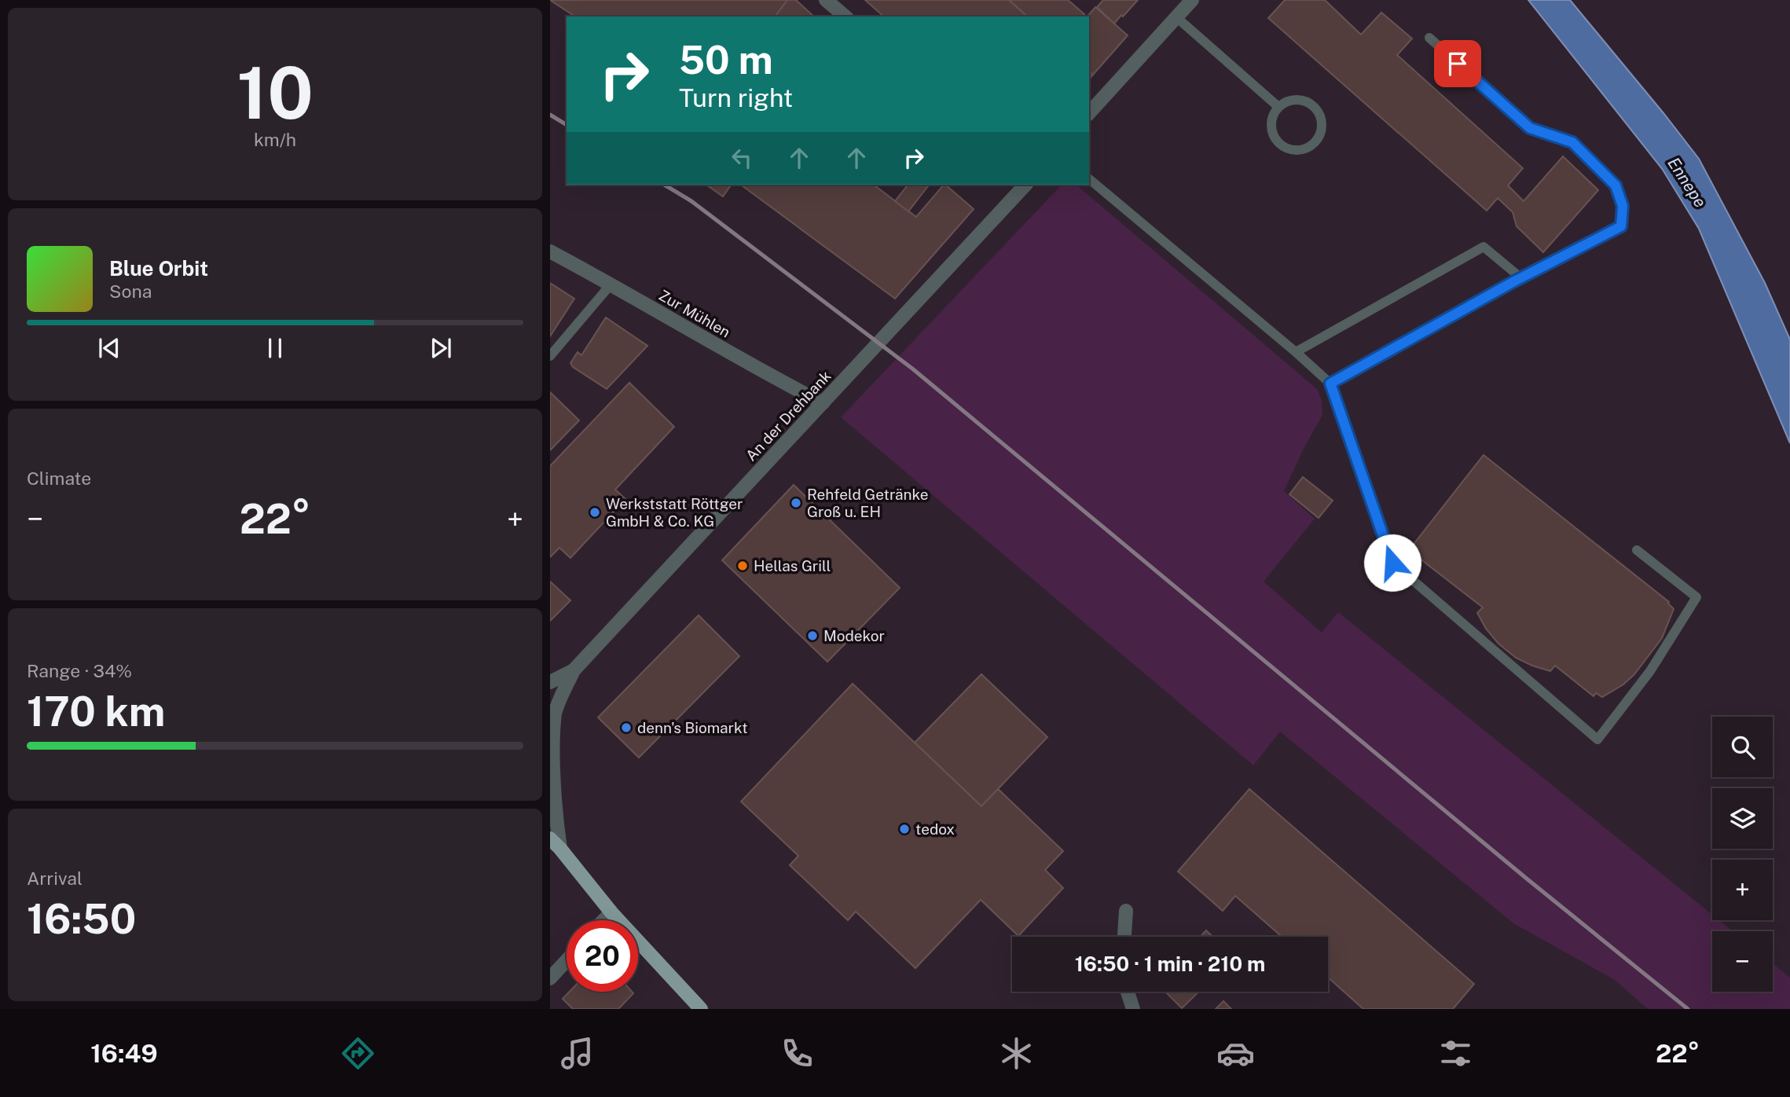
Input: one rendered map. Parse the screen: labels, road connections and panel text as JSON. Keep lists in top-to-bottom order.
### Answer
{
  "streets": {
    "street": ["Zur Mühlen", "An der Drehbank"]
  },
  "crossings": [
    ["Zur Mühlen", "An der Drehbank"]
  ],
  "water": ["Ennepe"],
  "places": [
    "Rehfeld Getränke Groß u. EH",
    "Werkststatt Röttger GmbH & Co. KG",
    "Hellas Grill",
    "Modekor",
    "denn's Biomarkt",
    "tedox"
  ],
  "page": {
    "tile": [
      ["10", "km/h"],
      "Climate",
      ["Range · 34%", "170 km"],
      ["Arrival", "16:50"]
    ],
    "turn": ["50 m", "Turn right"],
    "song": ["Blue Orbit", "Sona"],
    "heat": ["−", "22°", "+"],
    "map_buttons": ["+", "−"],
    "limit": "20",
    "trip": "16:50 · 1 min · 210 m",
    "tabs": ["16:49", "22°"]
  }
}
